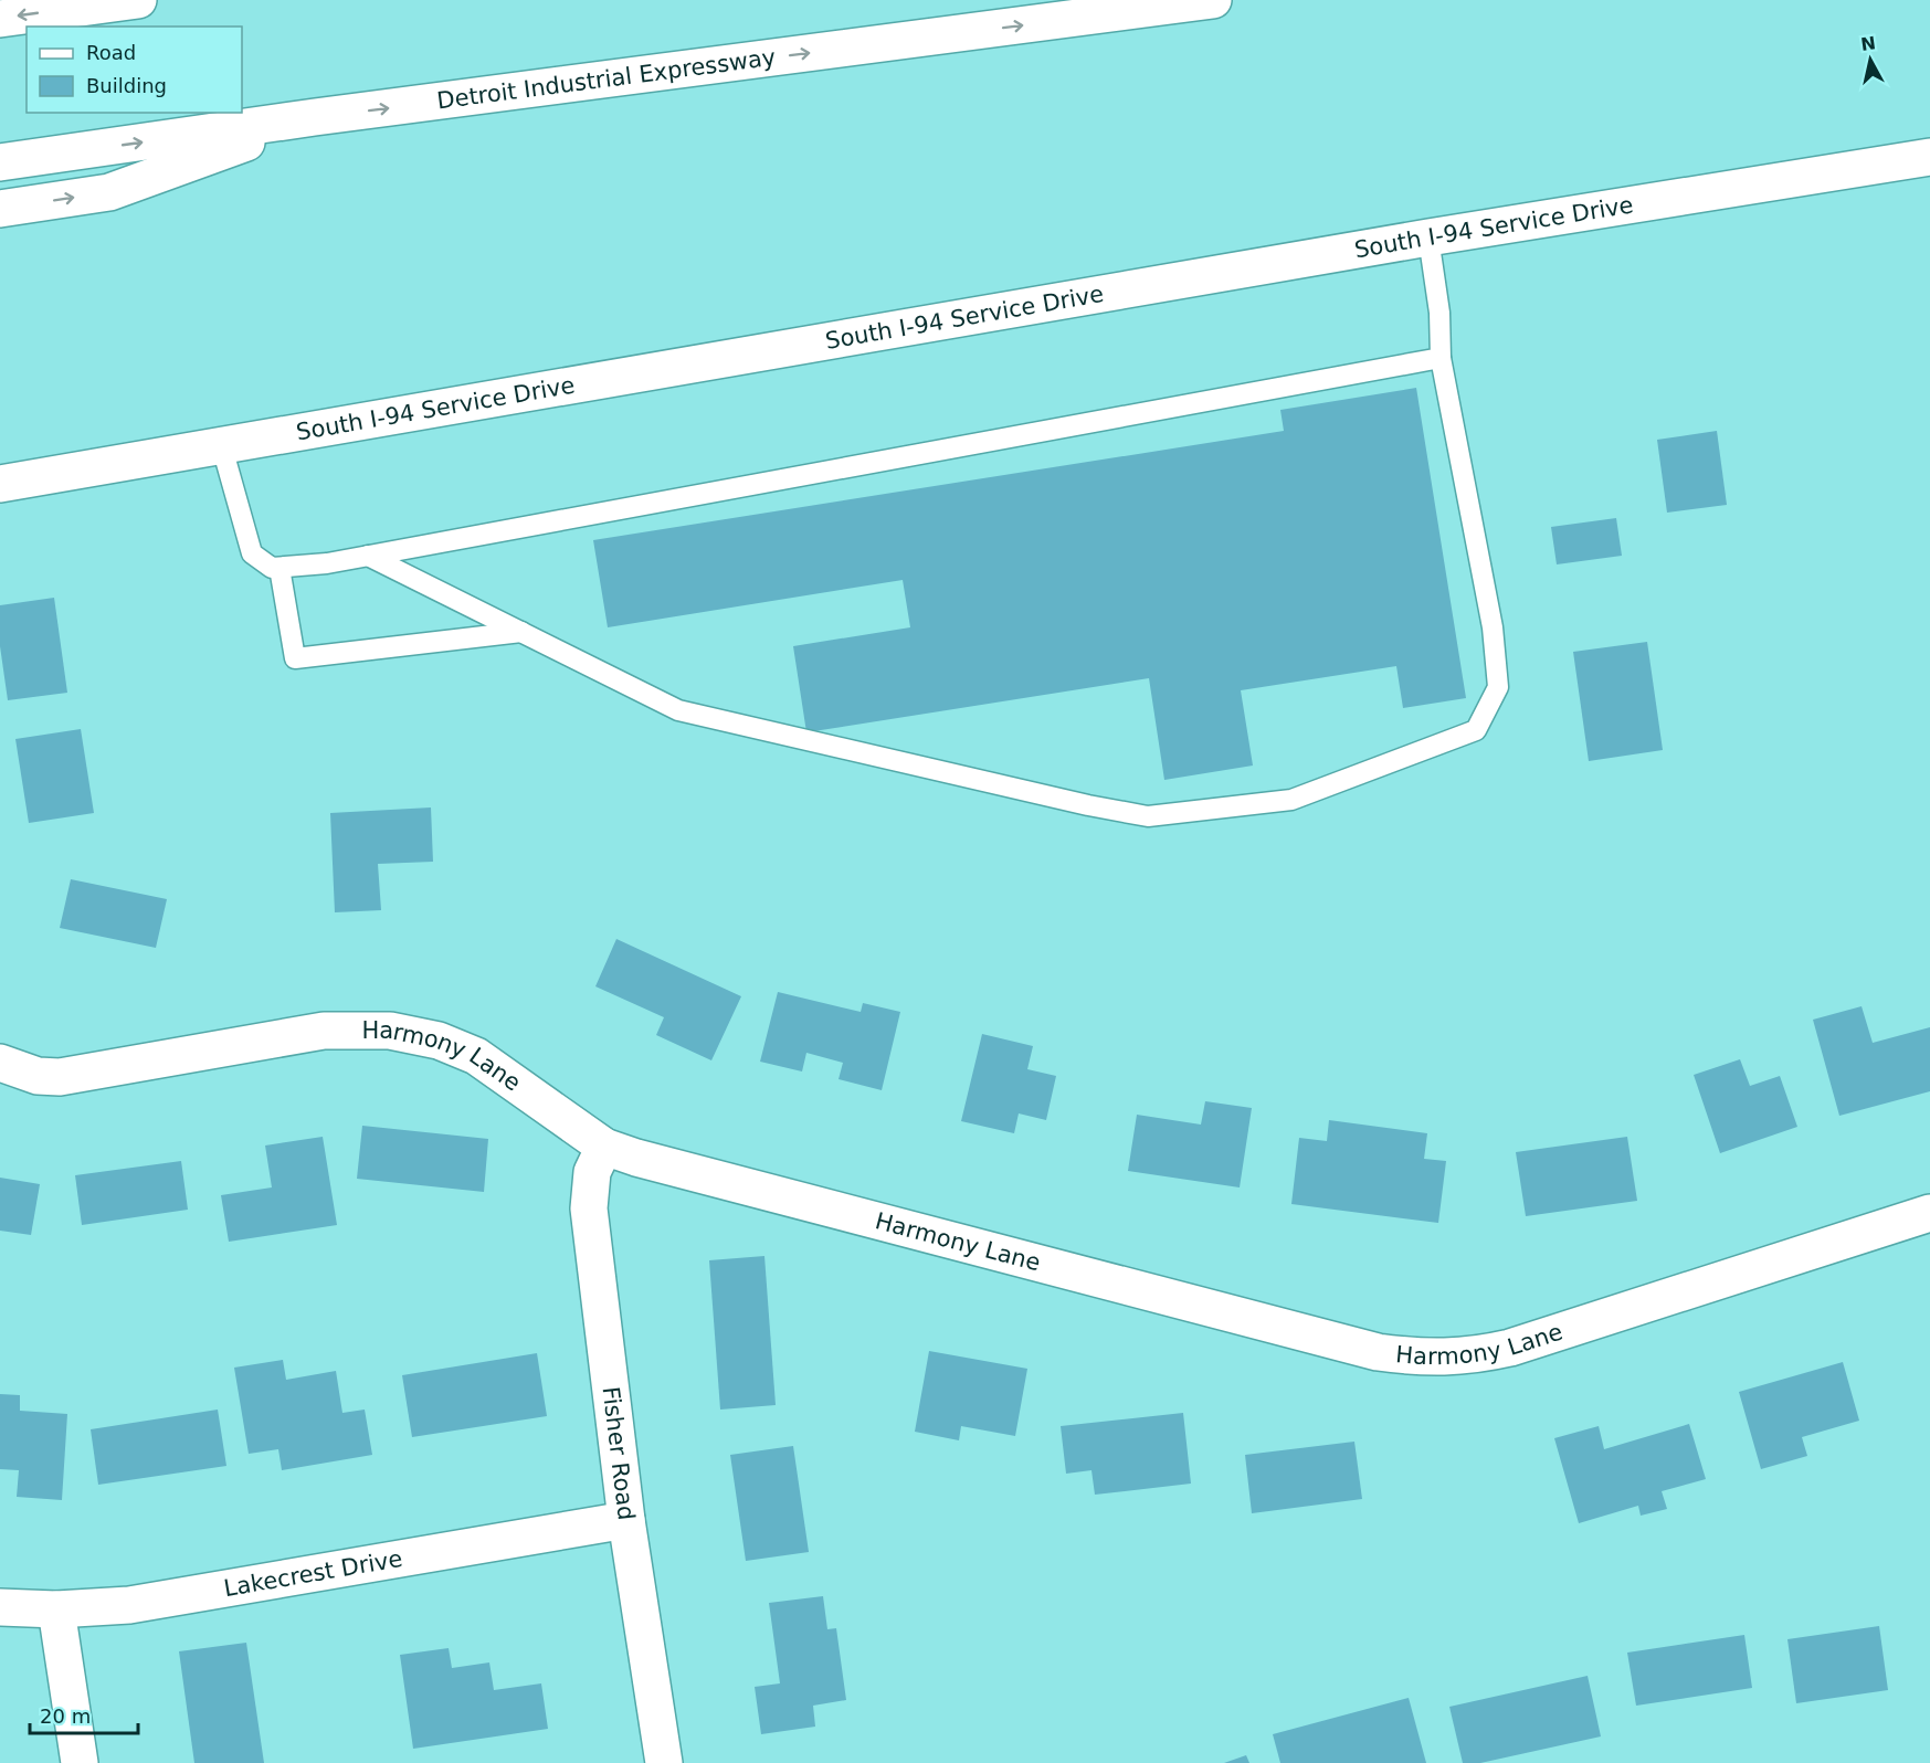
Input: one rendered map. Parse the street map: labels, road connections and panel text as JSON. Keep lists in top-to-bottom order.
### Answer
{
  "streets": {
    "main road": [
      "Detroit Industrial Expressway",
      "South I-94 Service Drive",
      "Harmony Lane",
      "Fisher Road",
      "Lakecrest Drive"
    ]
  },
  "crossings": [
    ["Harmony Lane", "Fisher Road"],
    ["Fisher Road", "Lakecrest Drive"]
  ],
  "legend": ["Road", "Building"],
  "scale_bar": "20 m",
  "north": "top"
}
